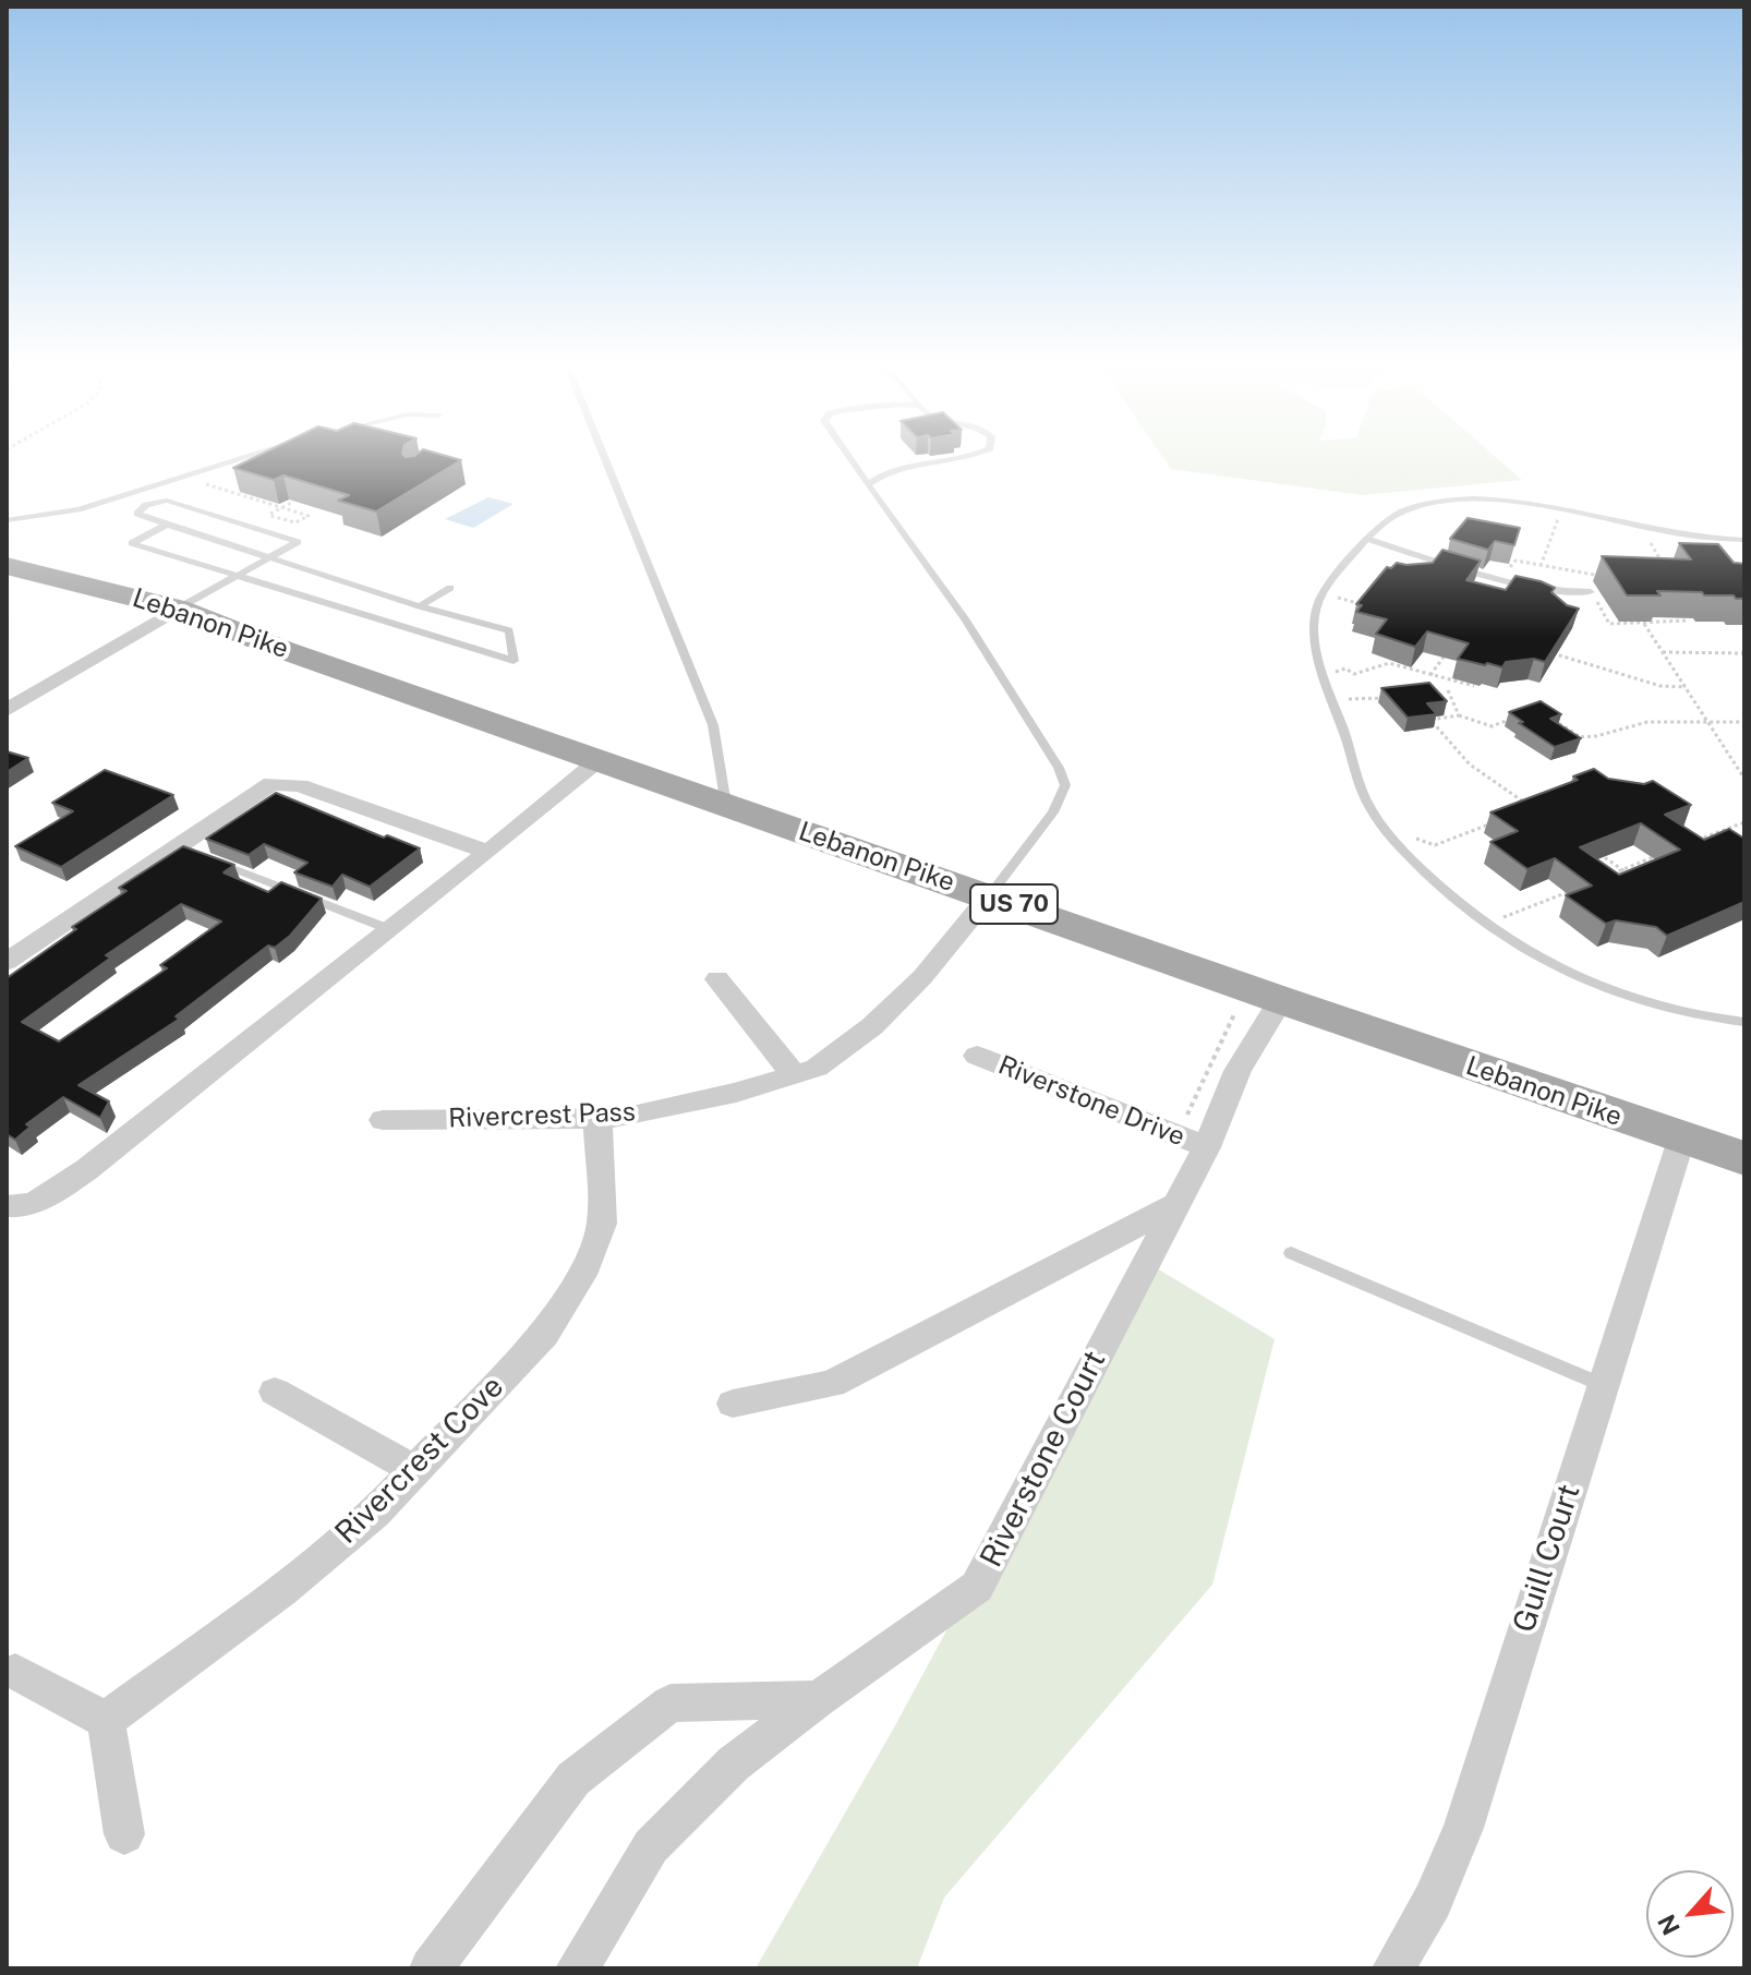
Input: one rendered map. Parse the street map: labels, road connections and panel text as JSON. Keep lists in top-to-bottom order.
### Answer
{
  "streets": {
    "main road": ["Lebanon Pike", "US 70"],
    "street": [
      "Riverstone Drive",
      "Rivercrest Pass",
      "Riverstone Court",
      "Rivercrest Cove",
      "Guill Court"
    ]
  },
  "crossings": [
    ["Lebanon Pike", "Rivercrest Pass"],
    ["Lebanon Pike", "Riverstone Court"],
    ["Lebanon Pike", "Guill Court"],
    ["Riverstone Drive", "Riverstone Court"],
    ["Rivercrest Pass", "Rivercrest Cove"]
  ],
  "north": "bottom left"
}
